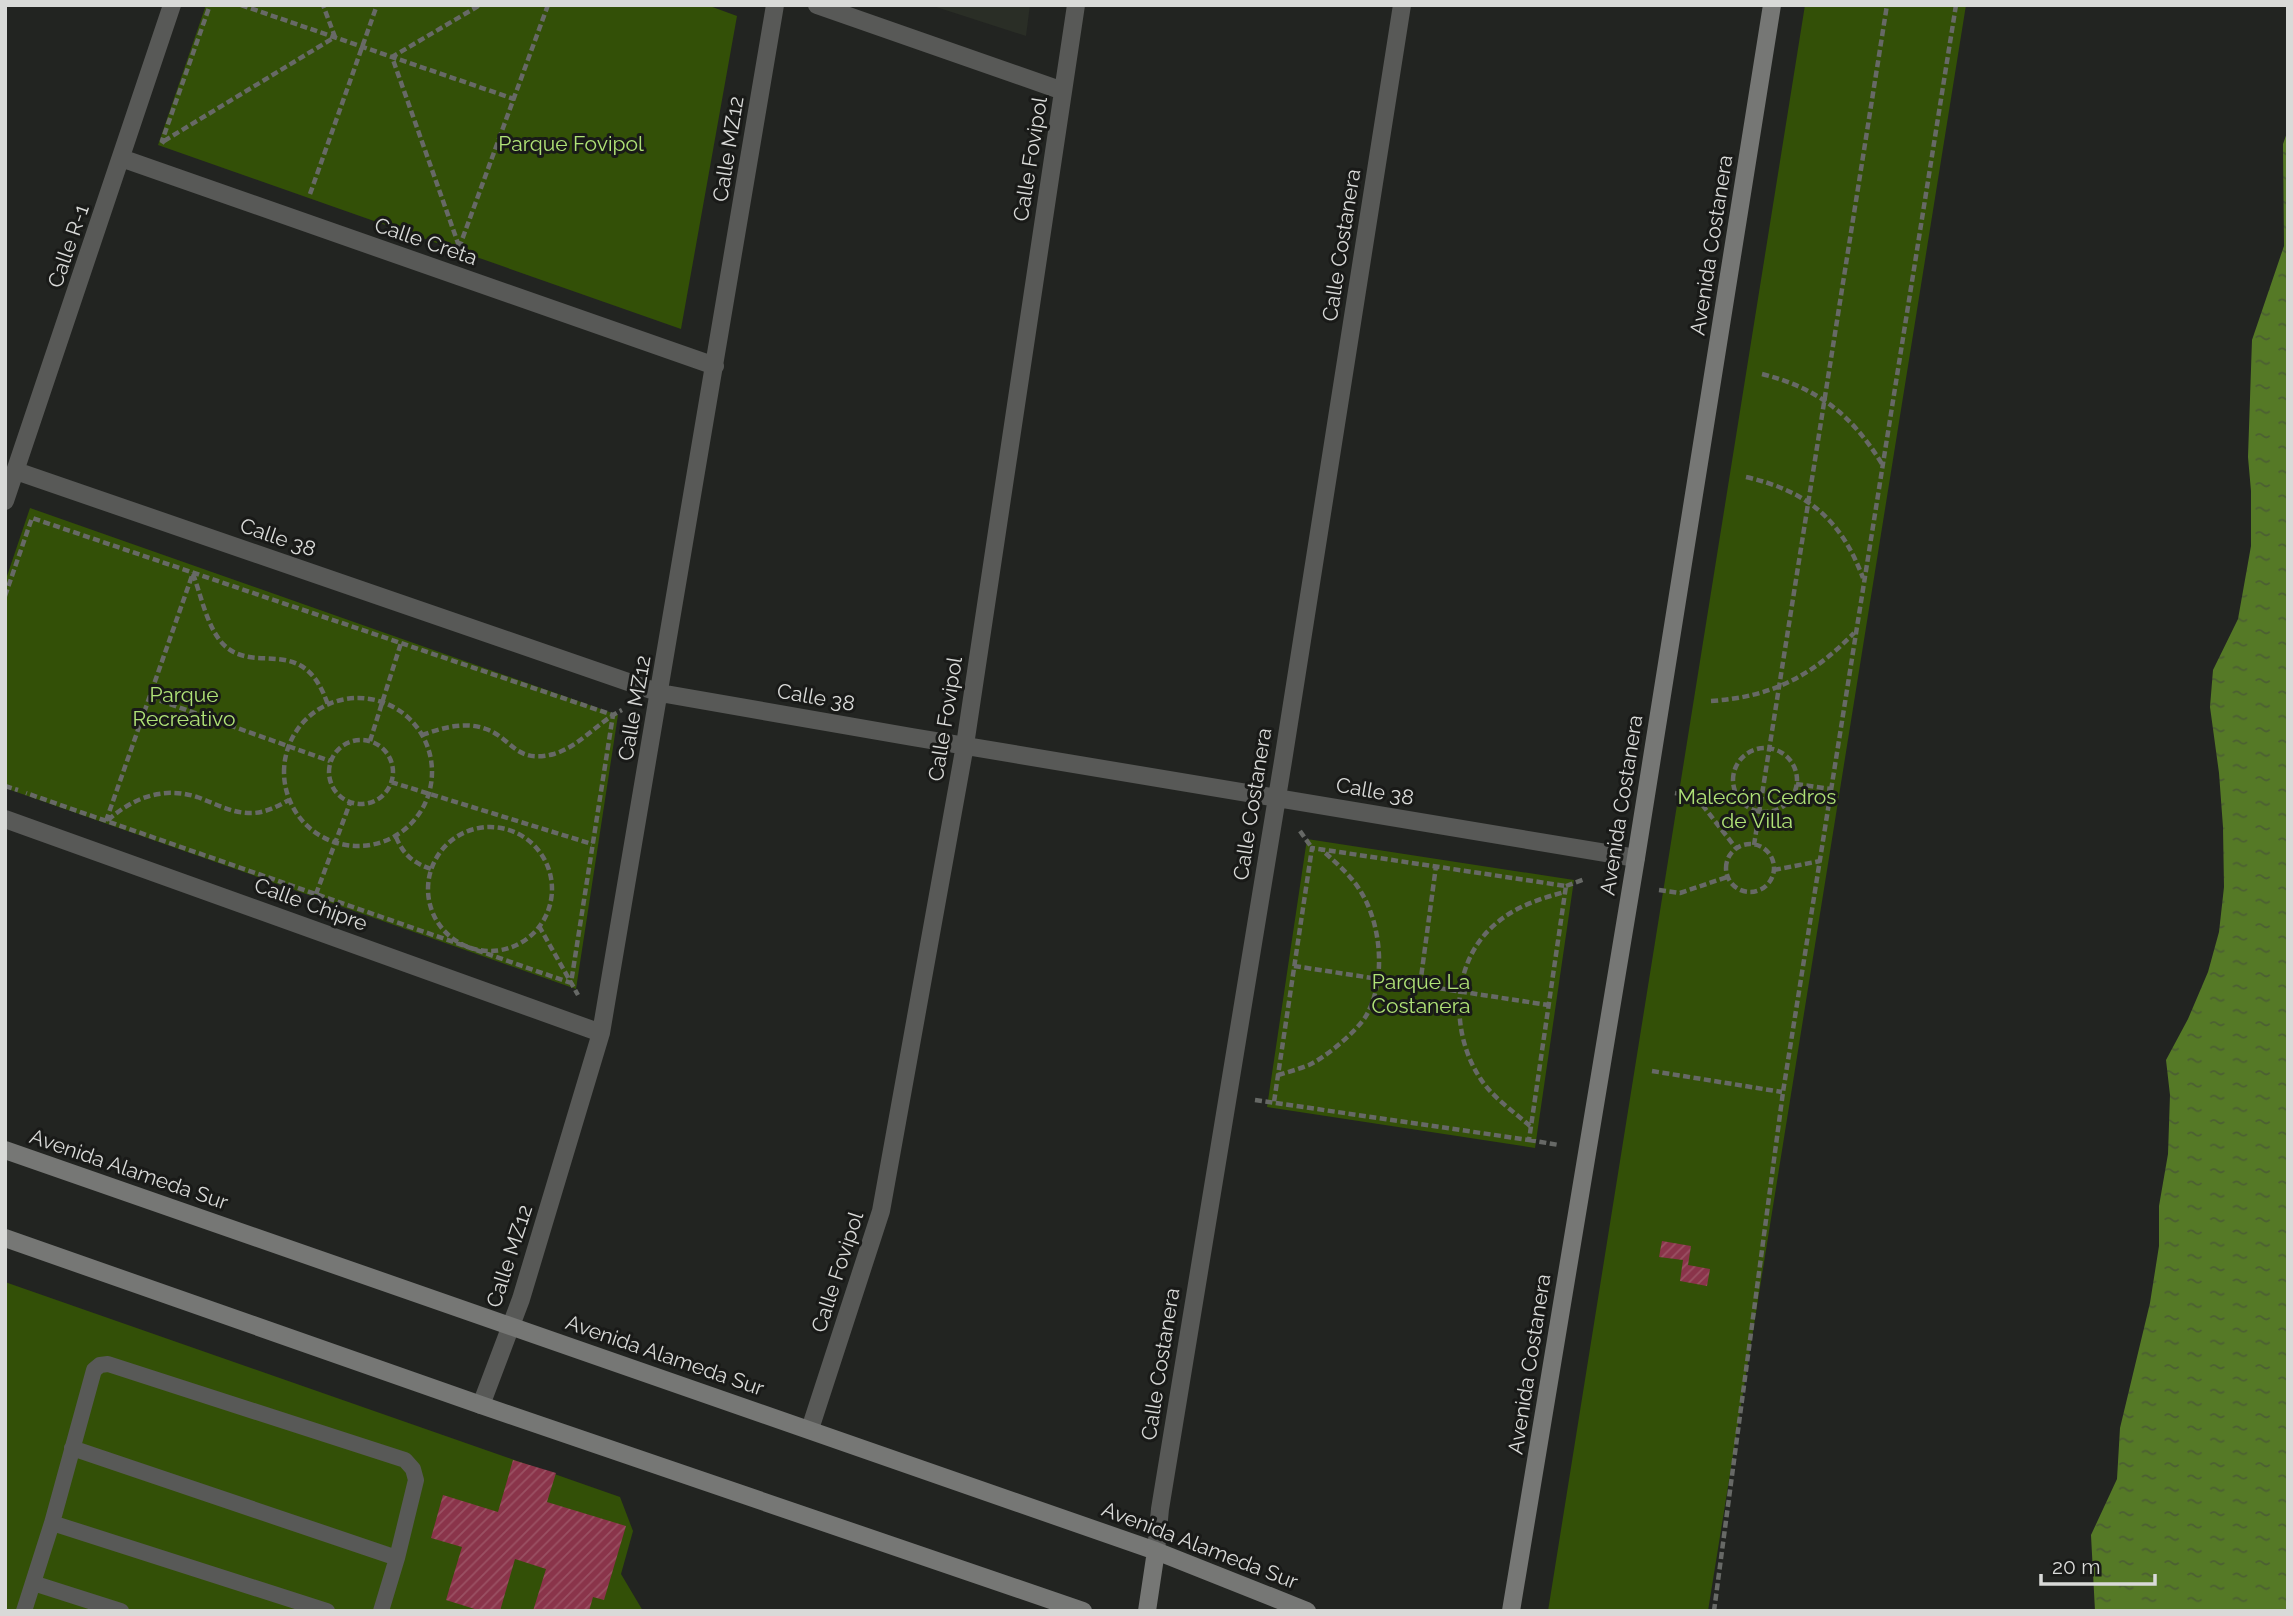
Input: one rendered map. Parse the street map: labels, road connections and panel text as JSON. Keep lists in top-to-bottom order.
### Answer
{
  "streets": {
    "main road": ["Calle Costanera", "Avenida Costanera", "Avenida Alameda Sur"],
    "street": [
      "Calle MZ12",
      "Calle Fovipol",
      "Calle Creta",
      "Calle R-1",
      "Calle 38",
      "Calle Chipre"
    ]
  },
  "crossings": [
    ["Calle MZ12", "Calle Creta"],
    ["Calle MZ12", "Calle 38"],
    ["Calle MZ12", "Calle Chipre"],
    ["Calle MZ12", "Avenida Alameda Sur"],
    ["Calle Fovipol", "Calle 38"],
    ["Calle Fovipol", "Avenida Alameda Sur"],
    ["Calle Creta", "Calle R-1"],
    ["Calle Costanera", "Calle 38"],
    ["Calle Costanera", "Avenida Alameda Sur"],
    ["Avenida Costanera", "Calle 38"],
    ["Calle R-1", "Calle 38"]
  ],
  "parks": [
    "Parque Fovipol",
    "Parque Recreativo",
    "Malecón Cedros de Villa",
    "Parque La Costanera"
  ],
  "scale_bar": "20 m"
}
